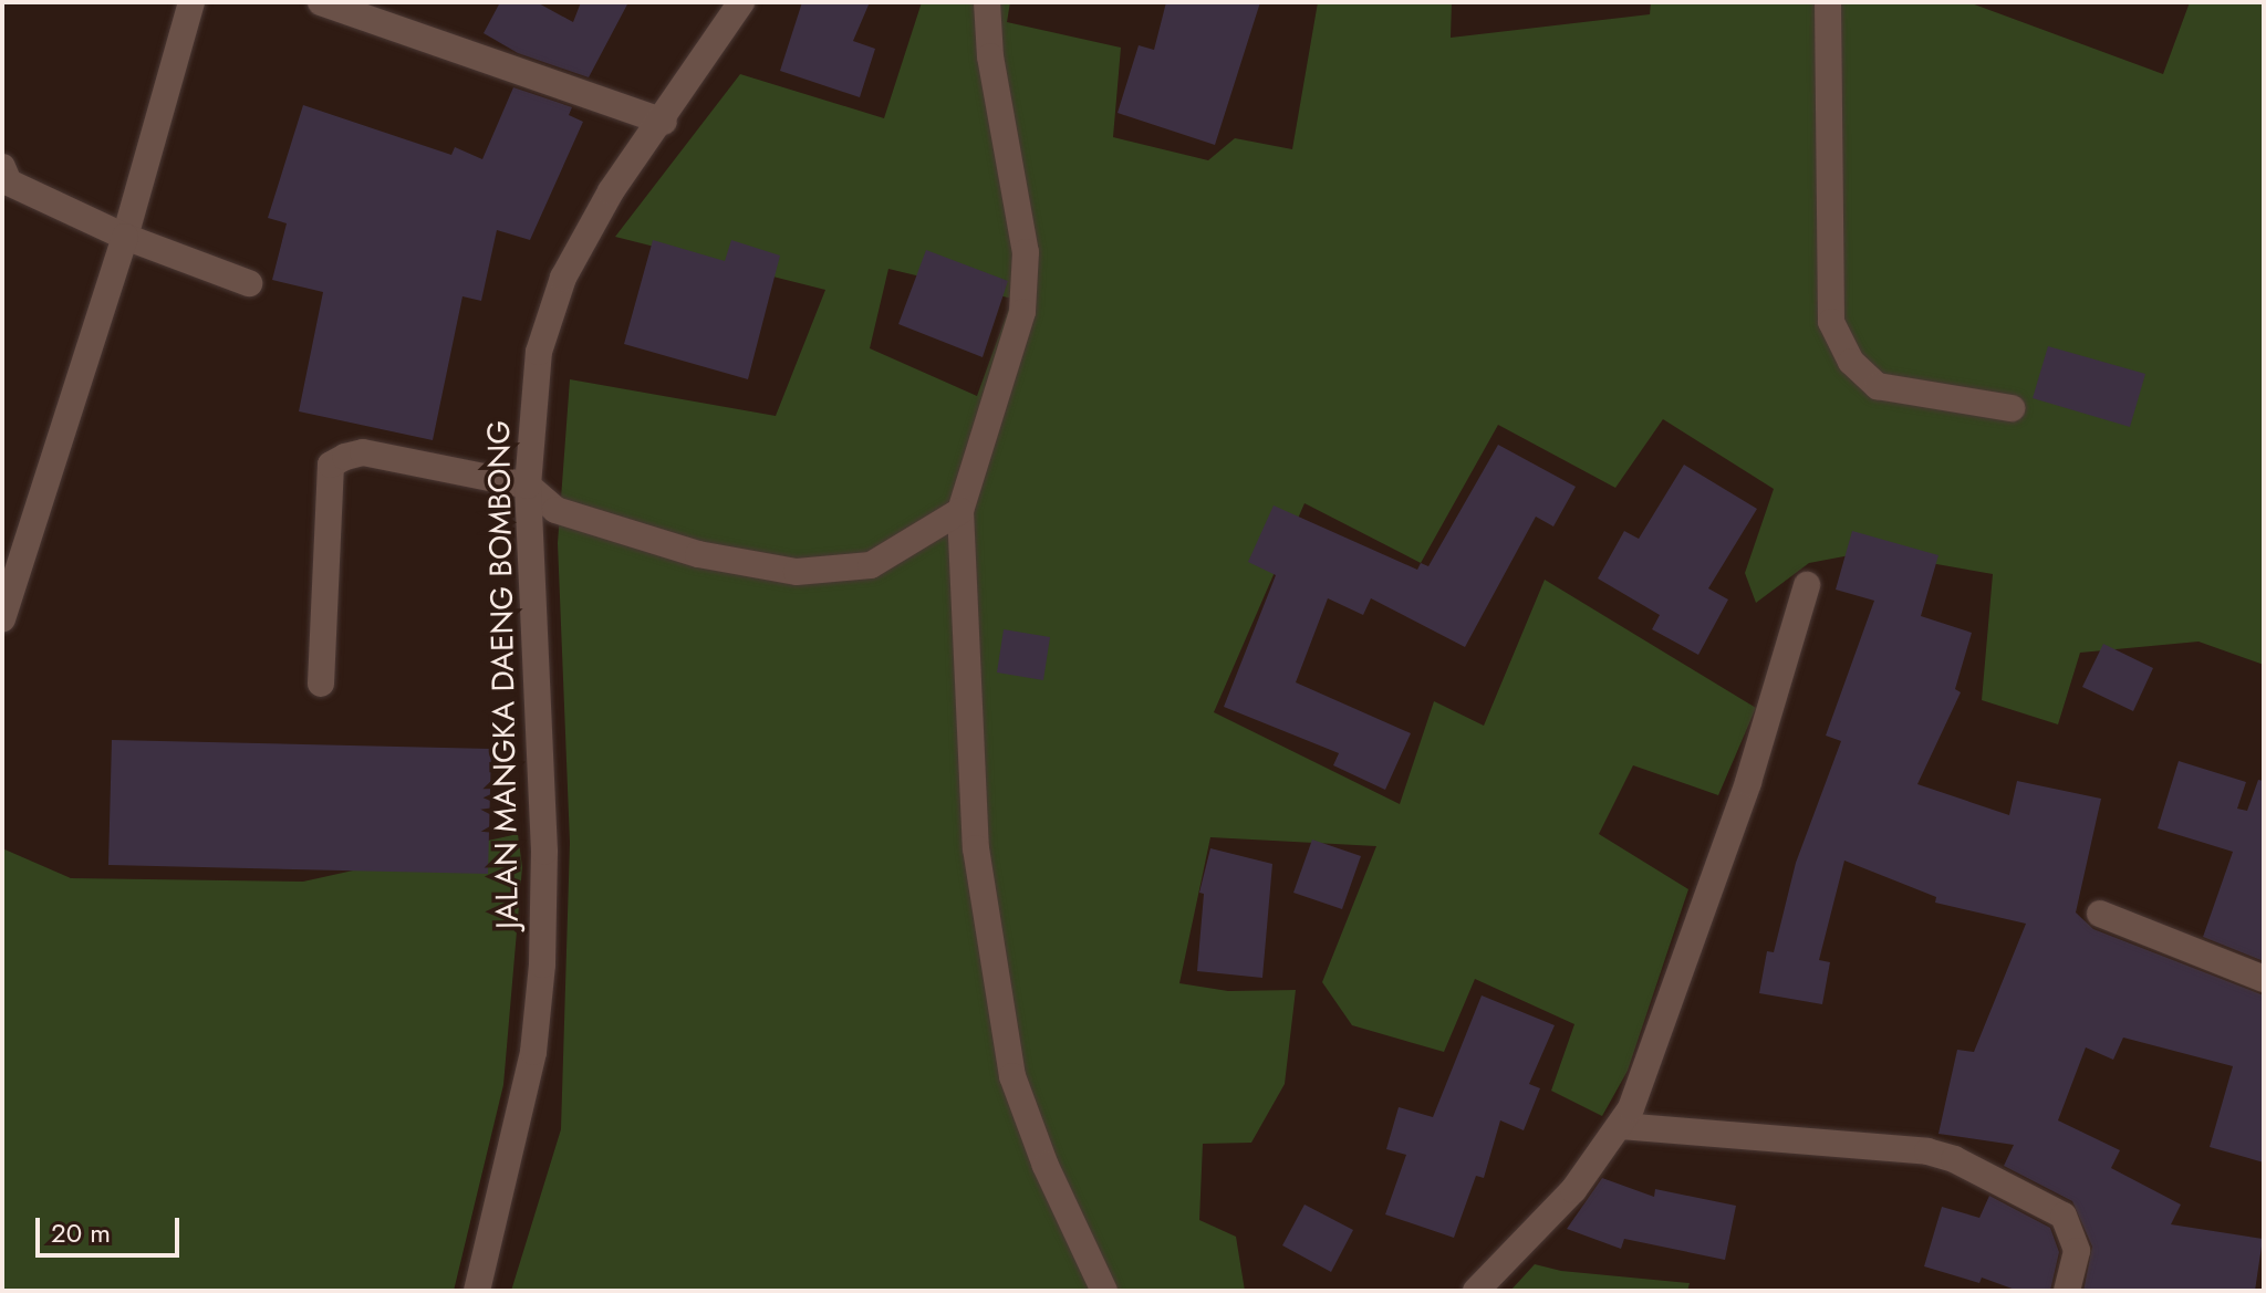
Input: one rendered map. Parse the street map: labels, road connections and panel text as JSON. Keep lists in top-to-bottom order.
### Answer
{
  "streets": {
    "street": ["JALAN MANGKA DAENG BOMBONG"]
  },
  "scale_bar": "20 m"
}
